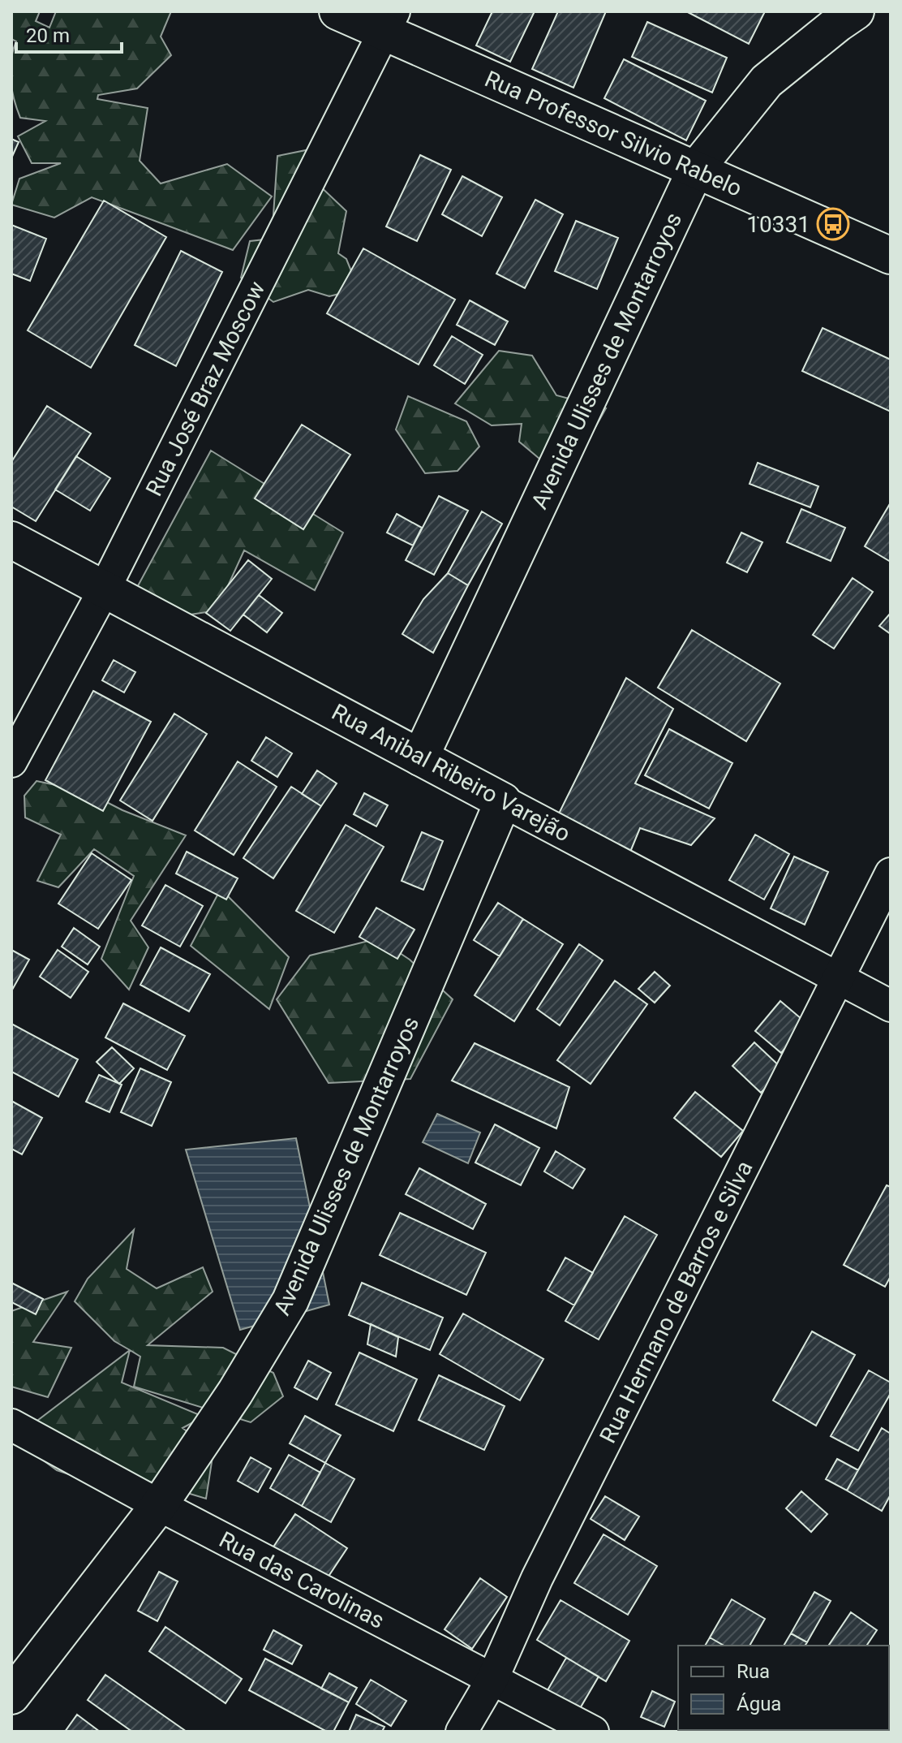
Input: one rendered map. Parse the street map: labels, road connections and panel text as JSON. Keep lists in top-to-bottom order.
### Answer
{
  "streets": {
    "street": [
      "Rua Professor Silvio Rabelo",
      "Avenida Ulisses de Montarroyos",
      "Rua José Braz Moscow",
      "Rua Anibal Ribeiro Varejão",
      "Rua Hermano de Barros e Silva",
      "Rua das Carolinas"
    ]
  },
  "crossings": [
    ["Rua Professor Silvio Rabelo", "Avenida Ulisses de Montarroyos"],
    ["Rua Professor Silvio Rabelo", "Rua José Braz Moscow"],
    ["Avenida Ulisses de Montarroyos", "Rua Anibal Ribeiro Varejão"],
    ["Avenida Ulisses de Montarroyos", "Rua das Carolinas"],
    ["Rua José Braz Moscow", "Rua Anibal Ribeiro Varejão"],
    ["Rua Anibal Ribeiro Varejão", "Rua Hermano de Barros e Silva"],
    ["Rua Hermano de Barros e Silva", "Rua das Carolinas"]
  ],
  "places": {
    "bus stop": ["10331"]
  },
  "legend": ["Rua", "Água"],
  "scale_bar": "20 m"
}
